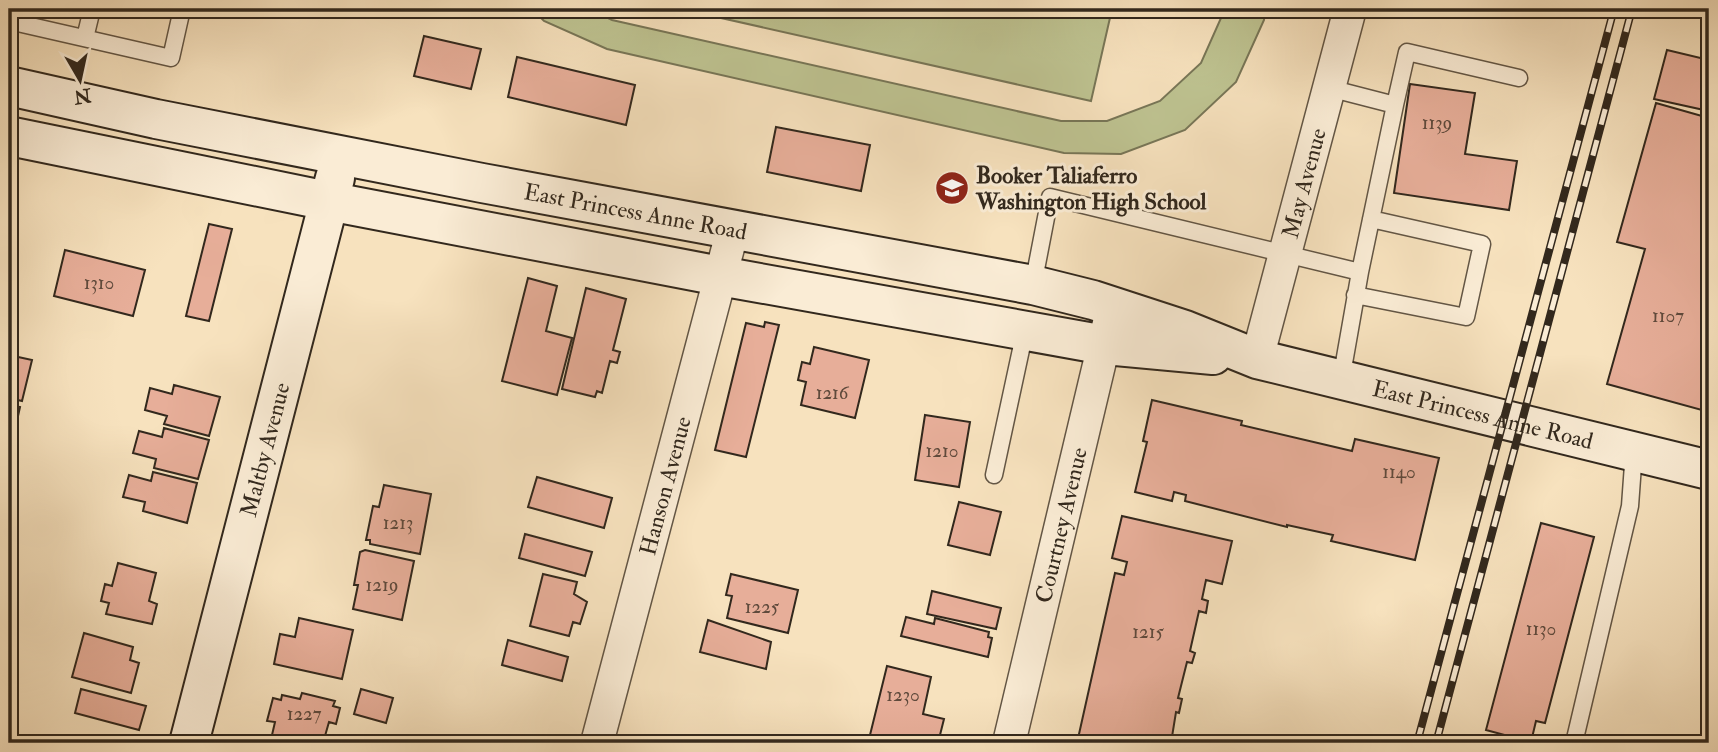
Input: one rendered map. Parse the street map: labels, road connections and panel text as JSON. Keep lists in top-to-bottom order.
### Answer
{
  "streets": {
    "main road": ["East Princess Anne Road", "Maltby Avenue"],
    "street": ["May Avenue", "Hanson Avenue", "Courtney Avenue"]
  },
  "crossings": [
    ["May Avenue", "East Princess Anne Road"],
    ["East Princess Anne Road", "Maltby Avenue"],
    ["East Princess Anne Road", "Hanson Avenue"],
    ["East Princess Anne Road", "Courtney Avenue"]
  ],
  "places": {
    "school or university": ["Booker Taliaferro Washington High School"]
  },
  "house_numbers": [
    "1139",
    "1310",
    "1107",
    "1216",
    "1210",
    "1140",
    "1213",
    "1219",
    "1225",
    "1130",
    "1215",
    "1230",
    "1227"
  ],
  "north": "bottom"
}
